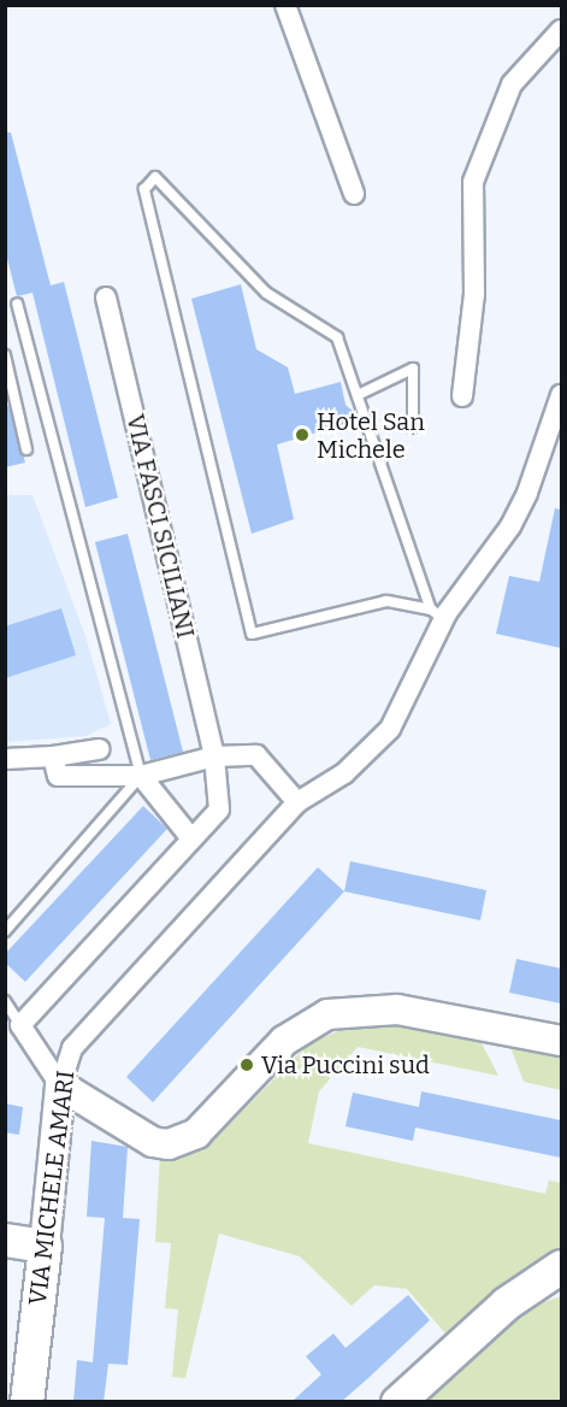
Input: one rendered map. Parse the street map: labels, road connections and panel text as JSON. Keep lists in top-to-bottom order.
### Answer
{
  "streets": {
    "main road": ["VIA MICHELE AMARI"],
    "street": ["VIA FASCI SICILIANI"]
  },
  "places": ["Hotel San Michele", "Via Puccini sud"]
}
